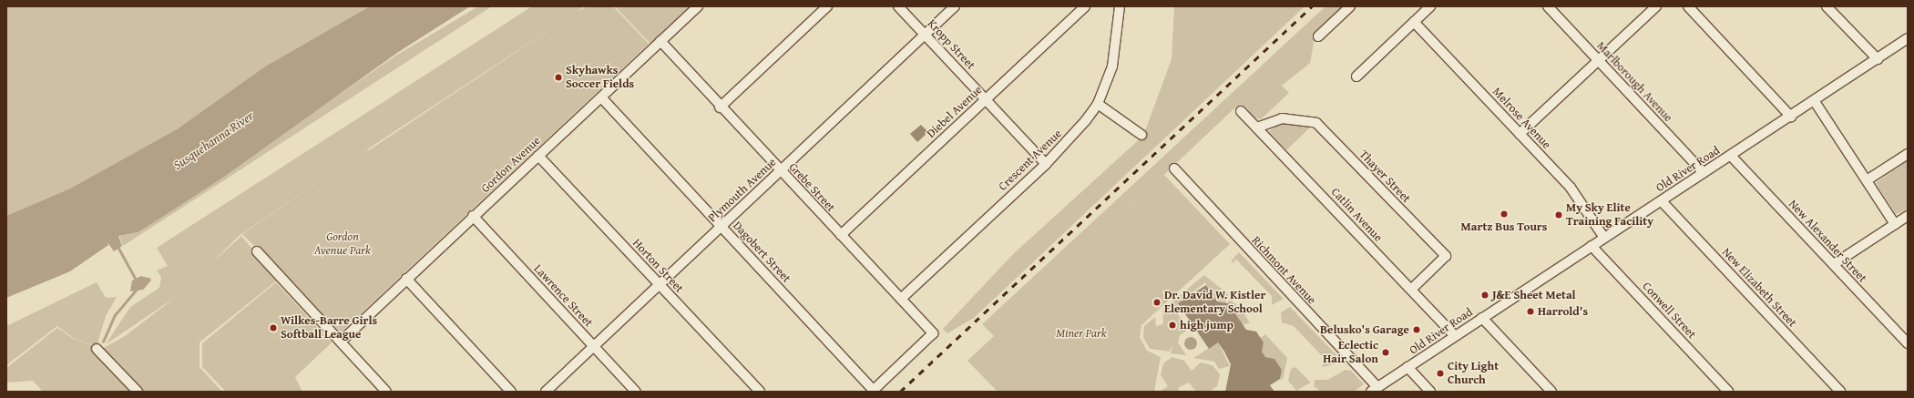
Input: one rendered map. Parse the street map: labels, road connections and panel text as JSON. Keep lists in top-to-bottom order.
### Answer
{
  "streets": {
    "street": [
      "Kropp Street",
      "Marlborough Avenue",
      "Diebel Avenue",
      "Melrose Avenue",
      "Crescent Avenue",
      "Gordon Avenue",
      "Old River Road",
      "Thayer Street",
      "Grebe Street",
      "Plymouth Avenue",
      "Catlin Avenue",
      "New Alexander Street",
      "Dagobert Street",
      "Horton Street",
      "Richmont Avenue",
      "New Elizabeth Street",
      "Lawrence Street",
      "Conwell Street"
    ]
  },
  "crossings": [
    ["Kropp Street", "Diebel Avenue"],
    ["Kropp Street", "Crescent Avenue"],
    ["Kropp Street", "Plymouth Avenue"],
    ["Marlborough Avenue", "Old River Road"],
    ["Diebel Avenue", "Grebe Street"],
    ["Melrose Avenue", "Old River Road"],
    ["Crescent Avenue", "Grebe Street"],
    ["Gordon Avenue", "Grebe Street"],
    ["Gordon Avenue", "Dagobert Street"],
    ["Gordon Avenue", "Horton Street"],
    ["Gordon Avenue", "Lawrence Street"],
    ["Old River Road", "Catlin Avenue"],
    ["Old River Road", "New Alexander Street"],
    ["Old River Road", "Richmont Avenue"],
    ["Old River Road", "New Elizabeth Street"],
    ["Old River Road", "Conwell Street"],
    ["Thayer Street", "Catlin Avenue"],
    ["Grebe Street", "Plymouth Avenue"],
    ["Grebe Street", "Dagobert Street"],
    ["Plymouth Avenue", "Dagobert Street"],
    ["Plymouth Avenue", "Horton Street"],
    ["Plymouth Avenue", "Lawrence Street"]
  ],
  "water": ["Susquehanna River"],
  "parks": ["Gordon Avenue Park", "Miner Park"],
  "places": [
    "Skyhawks Soccer Fields",
    "Martz Bus Tours",
    "My Sky Elite Training Facility",
    "J&E Sheet Metal",
    "Dr. David W. Kistler Elementary School",
    "Harrold's",
    "high jump",
    "Wilkes-Barre Girls Softball League",
    "Belusko's Garage",
    "Eclectic Hair Salon",
    "City Light Church"
  ]
}
